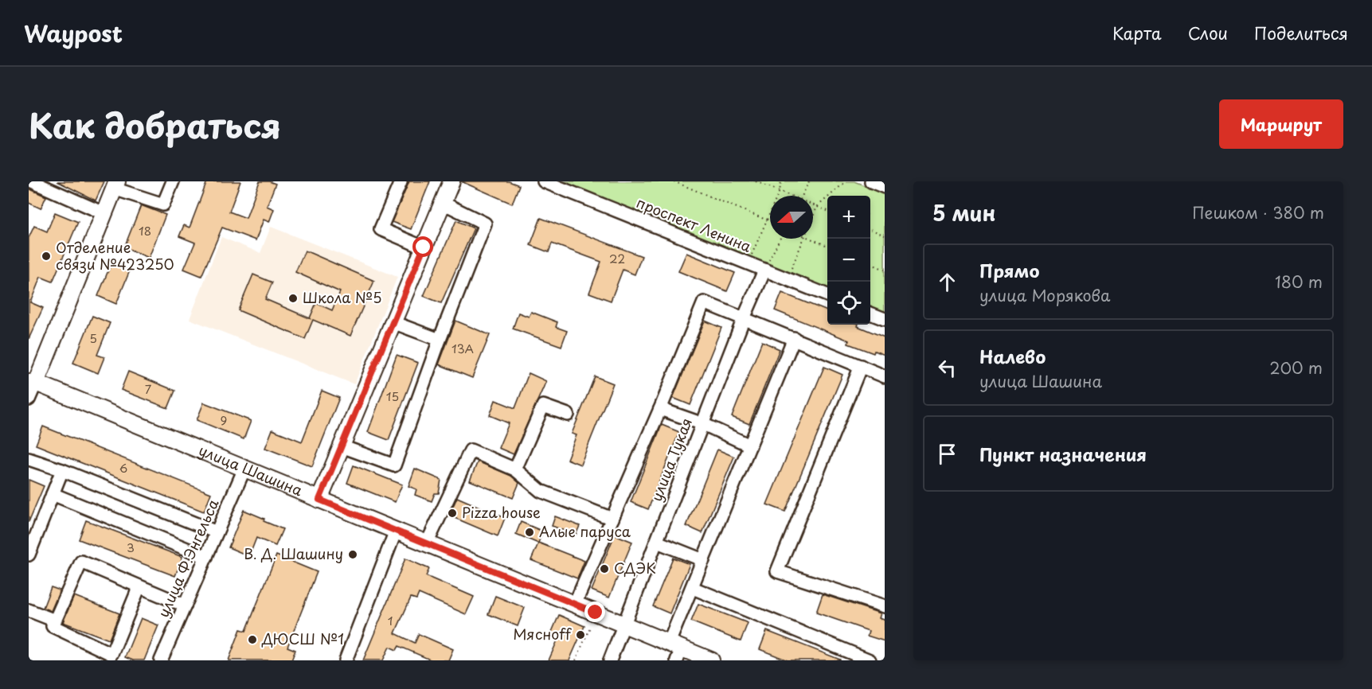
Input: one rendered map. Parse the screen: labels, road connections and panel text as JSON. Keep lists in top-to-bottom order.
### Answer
{
  "streets": {
    "main road": ["улица Шашина"],
    "street": ["проспект Ленина", "улица Тукая", "улица Ф.Энгельса"]
  },
  "crossings": [
    ["проспект Ленина", "улица Тукая"],
    ["улица Тукая", "улица Шашина"],
    ["улица Шашина", "улица Ф.Энгельса"]
  ],
  "places": [
    "Отделение связи №423250",
    "Школа №5",
    "Pizza house",
    "Алые паруса",
    "В. Д. Шашину",
    "СДЭК",
    "Мясноff",
    "ДЮСШ №1"
  ],
  "house_numbers": [
    "18",
    "22",
    "5",
    "13А",
    "7",
    "15",
    "9",
    "6",
    "3",
    "1"
  ],
  "north": "left",
  "page": {
    "header": "Waypost",
    "nav": ["Карта", "Слои", "Поделиться"],
    "title": "Как добраться",
    "buttons": "Маршрут",
    "heading": ["5 мин", "Пешком · 380 m"],
    "map_buttons": ["+", "−"],
    "list": [
      ["Прямо", "улица Морякова", "180 m"],
      ["Налево", "улица Шашина", "200 m"],
      "Пункт назначения"
    ]
  }
}
